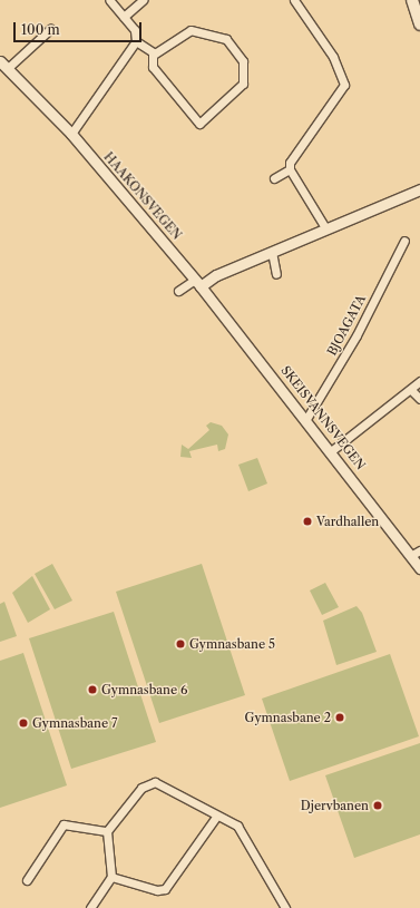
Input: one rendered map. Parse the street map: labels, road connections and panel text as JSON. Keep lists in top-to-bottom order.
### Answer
{
  "streets": {
    "street": ["HAAKONSVEGEN", "BJOAGATA", "SKEISVANNSVEGEN"]
  },
  "crossings": [
    ["HAAKONSVEGEN", "SKEISVANNSVEGEN"],
    ["BJOAGATA", "SKEISVANNSVEGEN"]
  ],
  "places": [
    "Vardhallen",
    "Gymnasbane 5",
    "Gymnasbane 6",
    "Gymnasbane 2",
    "Gymnasbane 7",
    "Djervbanen"
  ],
  "scale_bar": "100 m"
}
